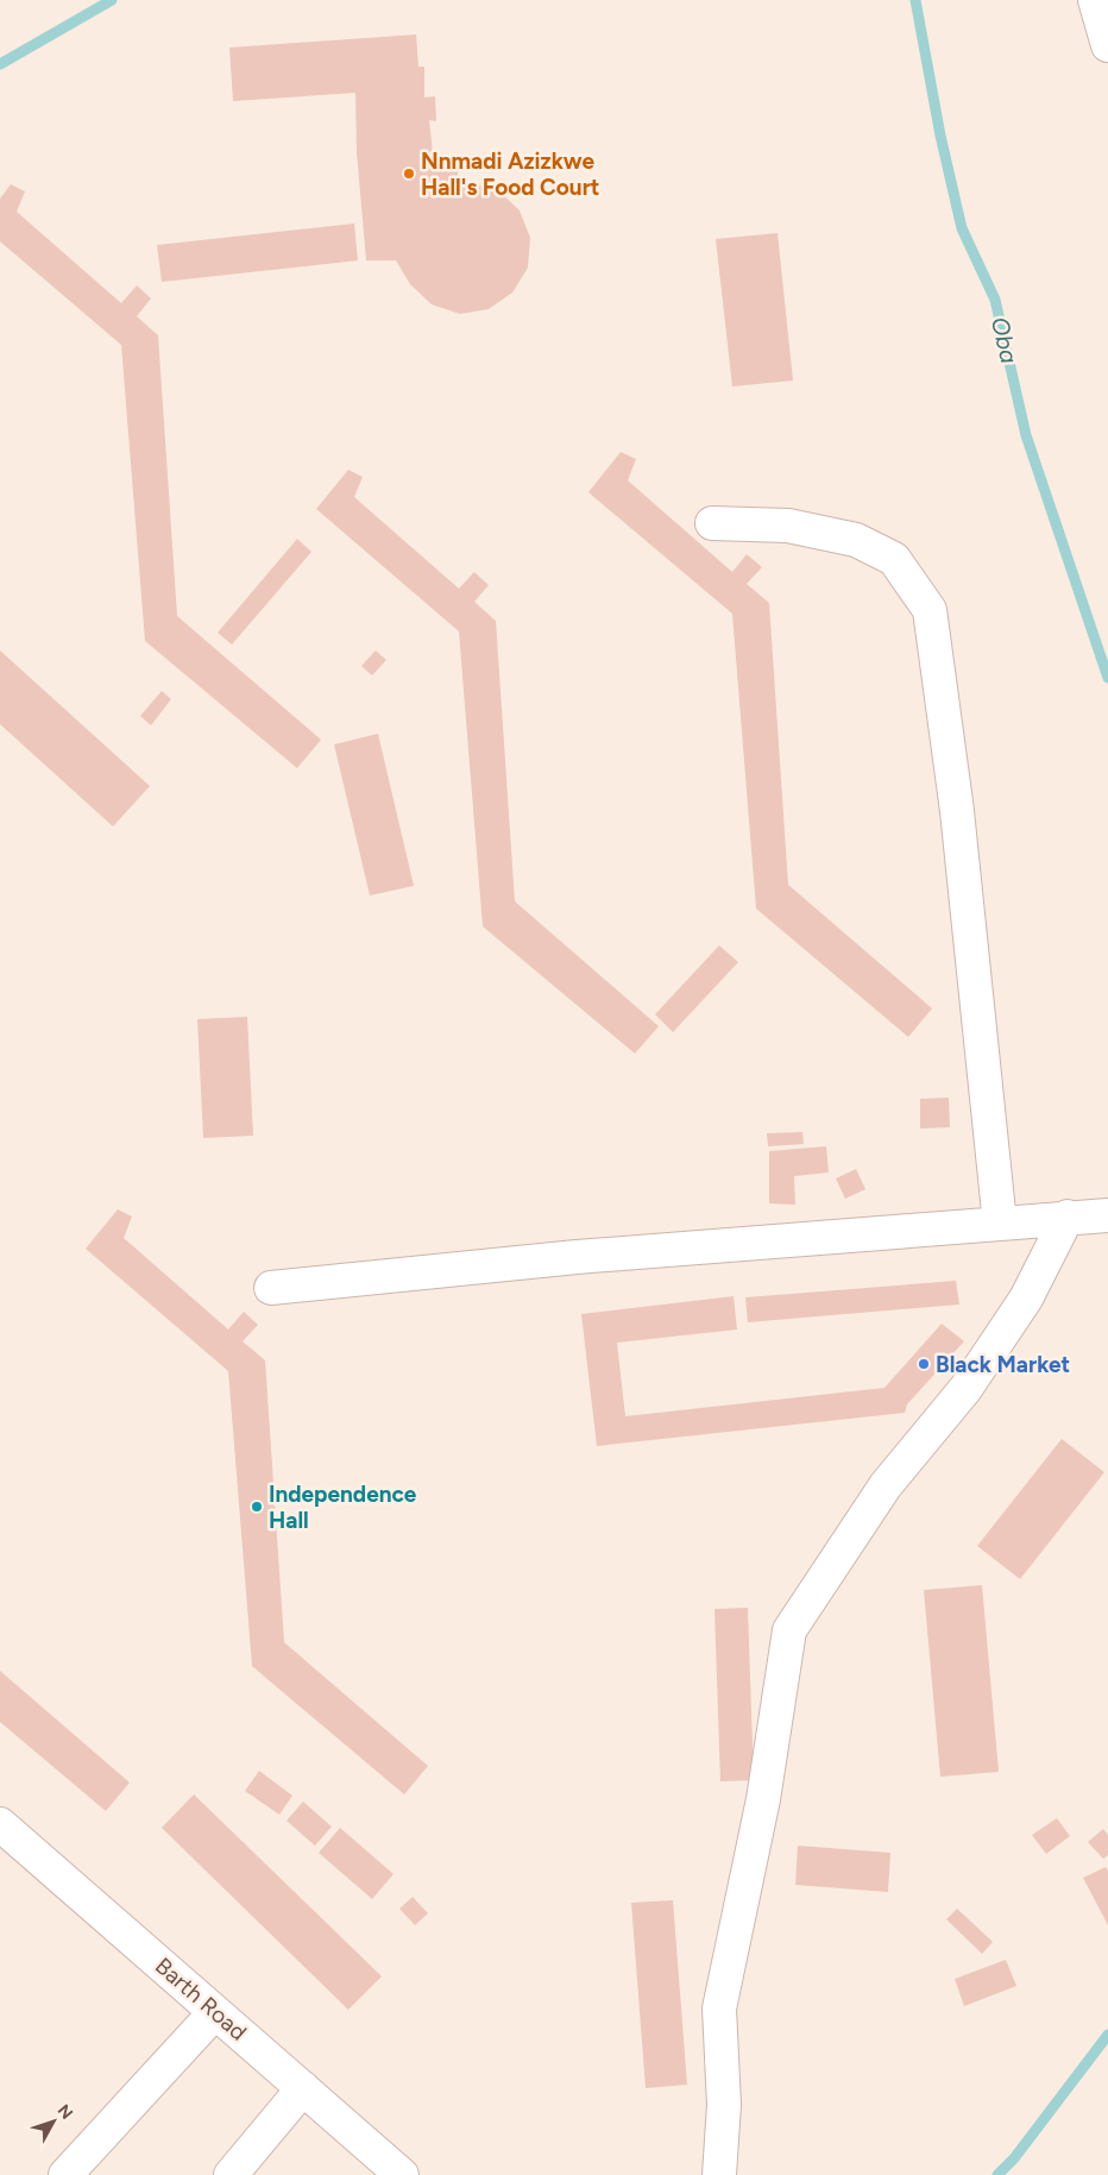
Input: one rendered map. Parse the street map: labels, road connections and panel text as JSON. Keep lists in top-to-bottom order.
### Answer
{
  "streets": {
    "street": ["Barth Road"]
  },
  "water": ["Oba"],
  "places": ["Nnmadi Azizkwe Hall's Food Court", "Black Market", "Independence Hall"],
  "north": "top right"
}
